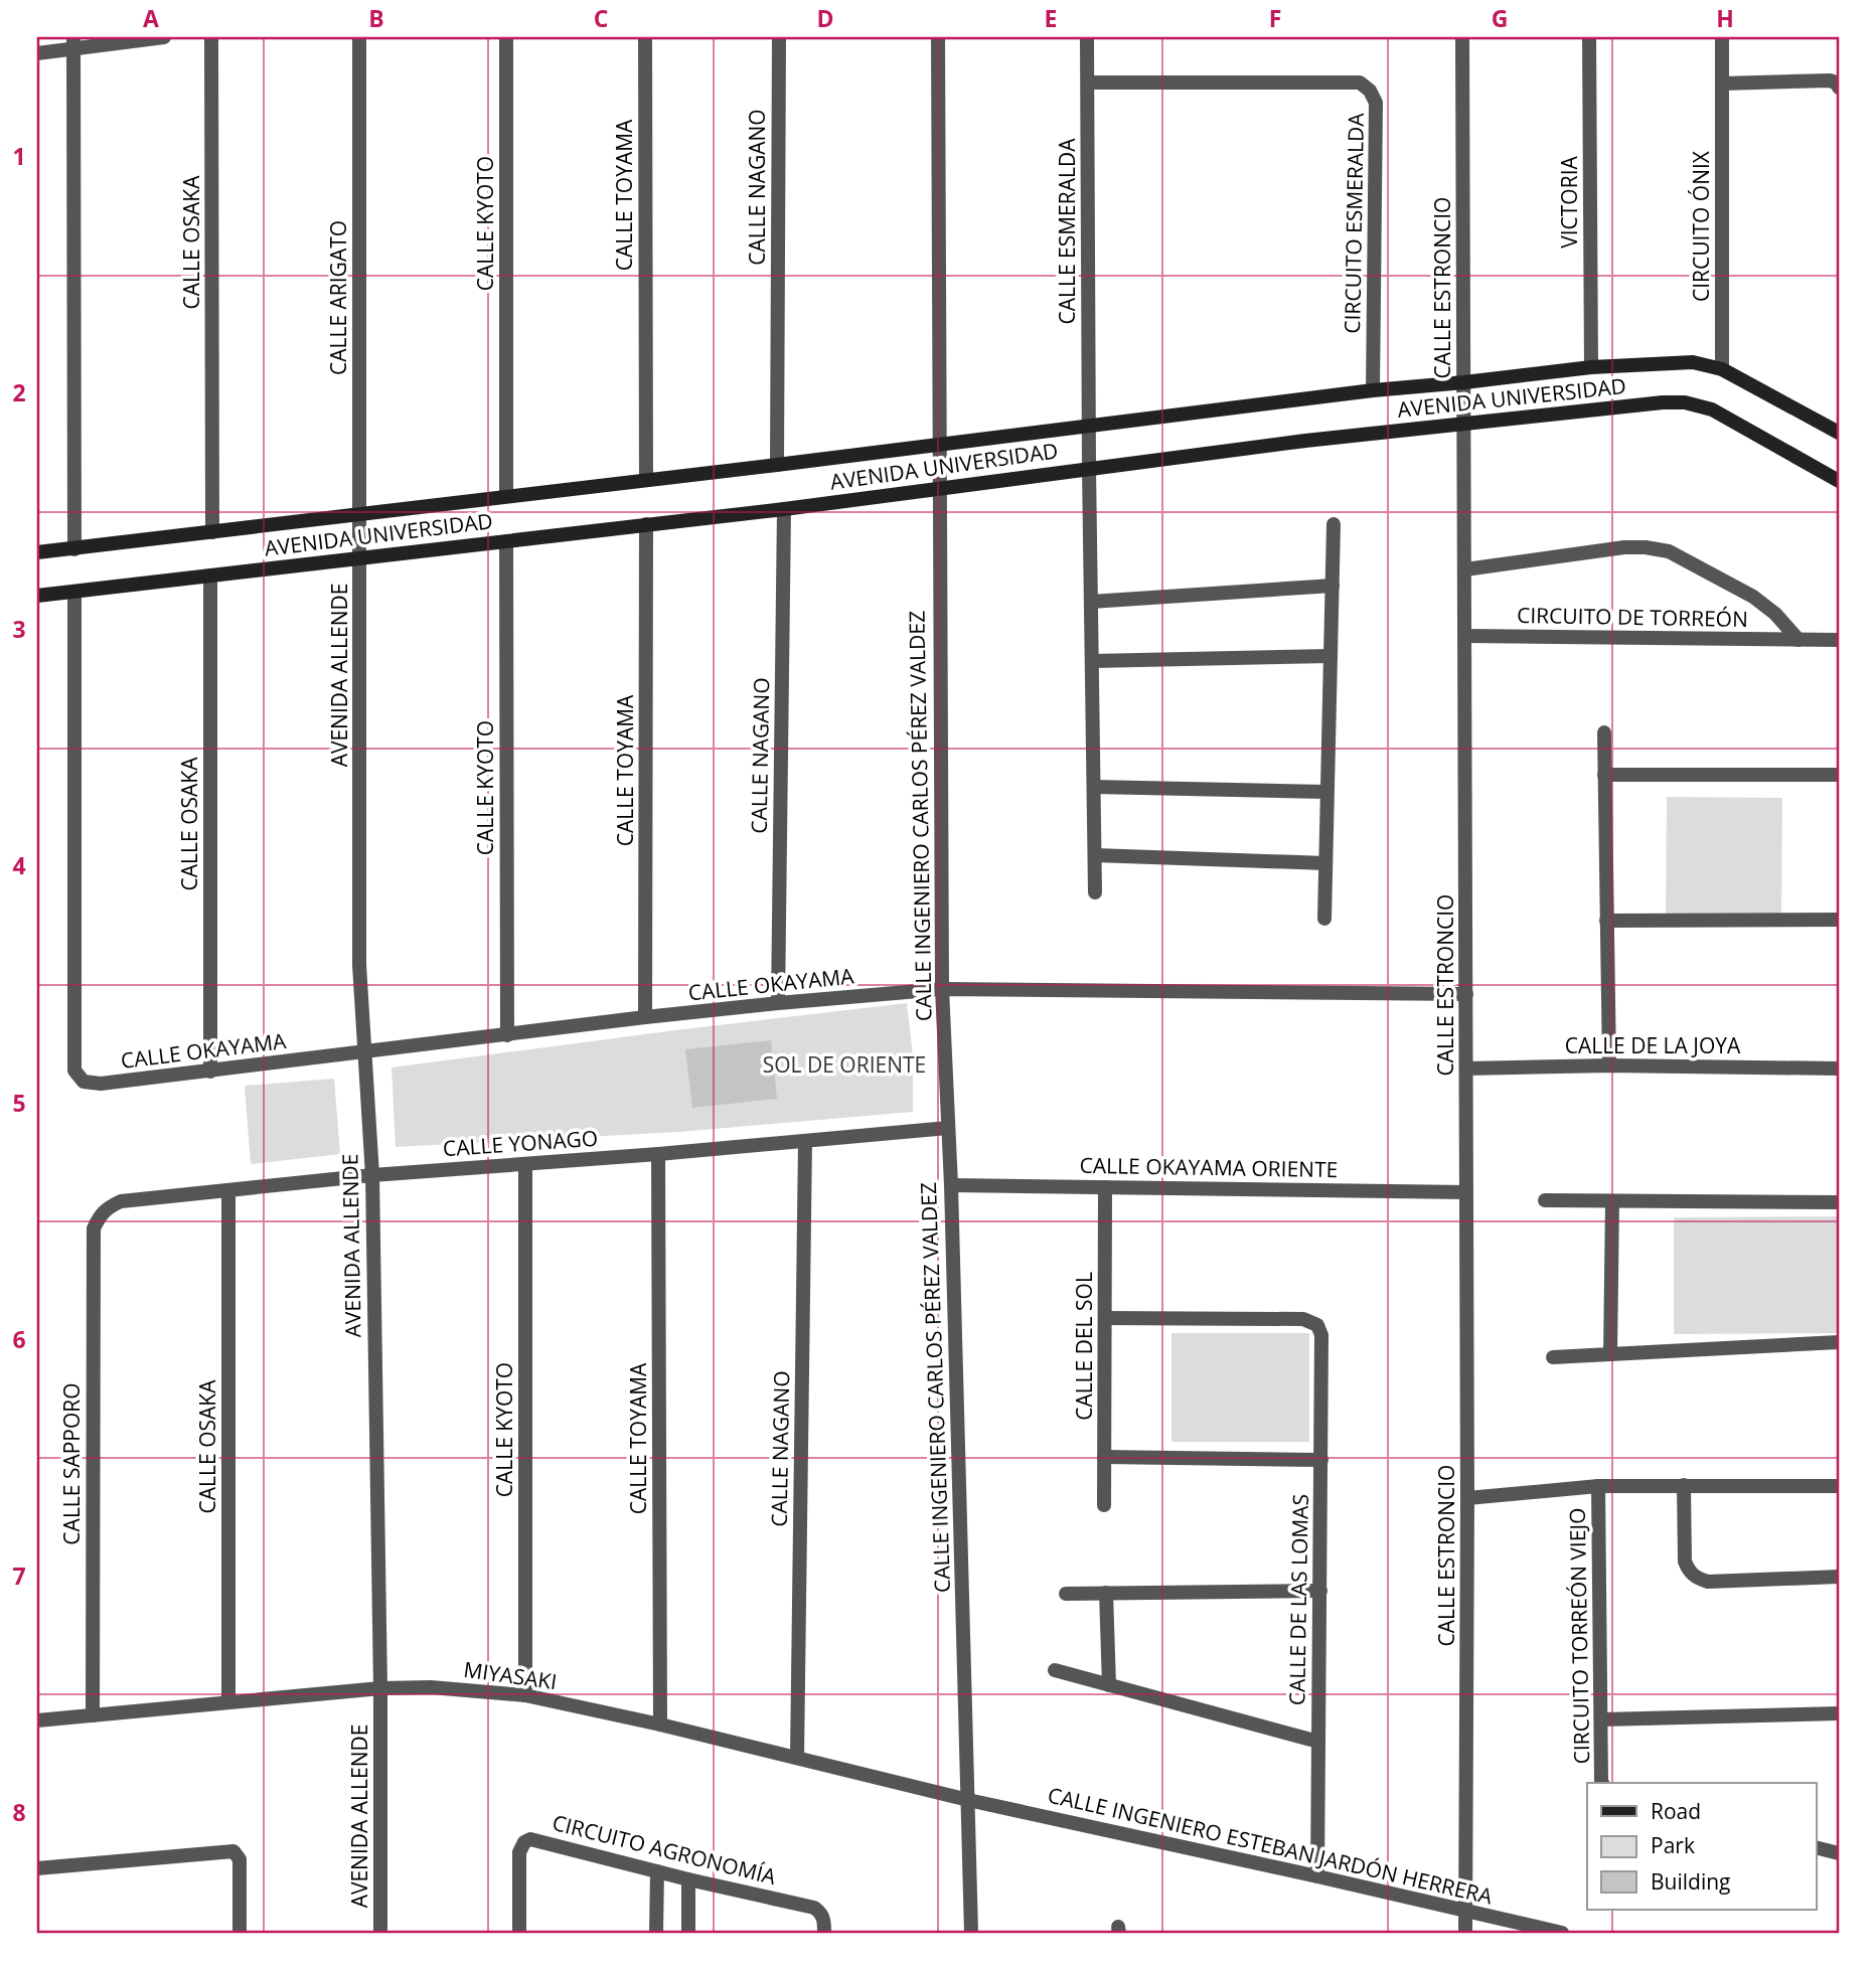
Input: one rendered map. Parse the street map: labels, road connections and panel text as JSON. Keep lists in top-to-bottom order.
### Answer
{
  "streets": {
    "main road": ["AVENIDA UNIVERSIDAD"],
    "street": [
      "CALLE NAGANO",
      "CALLE TOYAMA",
      "VICTORIA",
      "CALLE KYOTO",
      "CIRCUITO ESMERALDA",
      "CIRCUITO ÓNIX",
      "CALLE ESMERALDA",
      "CALLE OSAKA",
      "CALLE ESTRONCIO",
      "CALLE ARIGATO",
      "CIRCUITO DE TORREÓN",
      "AVENIDA ALLENDE",
      "CALLE INGENIERO CARLOS PÉREZ VALDEZ",
      "CALLE OKAYAMA",
      "CALLE DE LA JOYA",
      "CALLE YONAGO",
      "CALLE OKAYAMA ORIENTE",
      "CALLE DEL SOL",
      "CALLE SAPPORO",
      "CALLE DE LAS LOMAS",
      "CIRCUITO TORREÓN VIEJO",
      "MIYASAKI",
      "CALLE INGENIERO ESTEBAN JARDÓN HERRERA",
      "CIRCUITO AGRONOMÍA"
    ]
  },
  "crossings": [
    ["CALLE NAGANO", "AVENIDA UNIVERSIDAD"],
    ["CALLE NAGANO", "CALLE OKAYAMA"],
    ["CALLE NAGANO", "CALLE YONAGO"],
    ["CALLE NAGANO", "MIYASAKI"],
    ["CALLE TOYAMA", "AVENIDA UNIVERSIDAD"],
    ["CALLE TOYAMA", "CALLE OKAYAMA"],
    ["CALLE TOYAMA", "CALLE YONAGO"],
    ["CALLE TOYAMA", "MIYASAKI"],
    ["VICTORIA", "AVENIDA UNIVERSIDAD"],
    ["CALLE KYOTO", "AVENIDA UNIVERSIDAD"],
    ["CALLE KYOTO", "CALLE OKAYAMA"],
    ["CALLE KYOTO", "CALLE YONAGO"],
    ["CALLE KYOTO", "MIYASAKI"],
    ["CIRCUITO ESMERALDA", "CALLE ESMERALDA"],
    ["CIRCUITO ESMERALDA", "AVENIDA UNIVERSIDAD"],
    ["CIRCUITO ÓNIX", "AVENIDA UNIVERSIDAD"],
    ["CALLE ESMERALDA", "AVENIDA UNIVERSIDAD"],
    ["CALLE OSAKA", "AVENIDA UNIVERSIDAD"],
    ["CALLE OSAKA", "CALLE OKAYAMA"],
    ["CALLE OSAKA", "CALLE YONAGO"],
    ["CALLE OSAKA", "MIYASAKI"],
    ["CALLE ESTRONCIO", "AVENIDA UNIVERSIDAD"],
    ["CALLE ESTRONCIO", "CIRCUITO DE TORREÓN"],
    ["CALLE ESTRONCIO", "CALLE OKAYAMA"],
    ["CALLE ESTRONCIO", "CALLE DE LA JOYA"],
    ["CALLE ESTRONCIO", "CALLE OKAYAMA ORIENTE"],
    ["CALLE ESTRONCIO", "CIRCUITO TORREÓN VIEJO"],
    ["CALLE ESTRONCIO", "CALLE INGENIERO ESTEBAN JARDÓN HERRERA"],
    ["CALLE ARIGATO", "AVENIDA UNIVERSIDAD"],
    ["CALLE ARIGATO", "AVENIDA ALLENDE"],
    ["AVENIDA UNIVERSIDAD", "AVENIDA ALLENDE"],
    ["AVENIDA UNIVERSIDAD", "CALLE INGENIERO CARLOS PÉREZ VALDEZ"],
    ["AVENIDA UNIVERSIDAD", "CALLE OKAYAMA"],
    ["AVENIDA ALLENDE", "CALLE OKAYAMA"],
    ["AVENIDA ALLENDE", "CALLE YONAGO"],
    ["AVENIDA ALLENDE", "MIYASAKI"],
    ["CALLE INGENIERO CARLOS PÉREZ VALDEZ", "CALLE OKAYAMA"],
    ["CALLE INGENIERO CARLOS PÉREZ VALDEZ", "CALLE YONAGO"],
    ["CALLE INGENIERO CARLOS PÉREZ VALDEZ", "CALLE OKAYAMA ORIENTE"],
    ["CALLE INGENIERO CARLOS PÉREZ VALDEZ", "MIYASAKI"],
    ["CALLE INGENIERO CARLOS PÉREZ VALDEZ", "CALLE INGENIERO ESTEBAN JARDÓN HERRERA"],
    ["CALLE YONAGO", "CALLE SAPPORO"],
    ["CALLE OKAYAMA ORIENTE", "CALLE DEL SOL"],
    ["CALLE DEL SOL", "CALLE DE LAS LOMAS"],
    ["CALLE SAPPORO", "MIYASAKI"],
    ["CALLE DE LAS LOMAS", "CALLE INGENIERO ESTEBAN JARDÓN HERRERA"],
    ["MIYASAKI", "CALLE INGENIERO ESTEBAN JARDÓN HERRERA"]
  ],
  "parks": ["SOL DE ORIENTE"],
  "legend": ["Road", "Park", "Building"],
  "grid": {
    "columns": [
      "A",
      "B",
      "C",
      "D",
      "E",
      "F",
      "G",
      "H"
    ],
    "rows": [
      "1",
      "2",
      "3",
      "4",
      "5",
      "6",
      "7",
      "8"
    ]
  }
}
